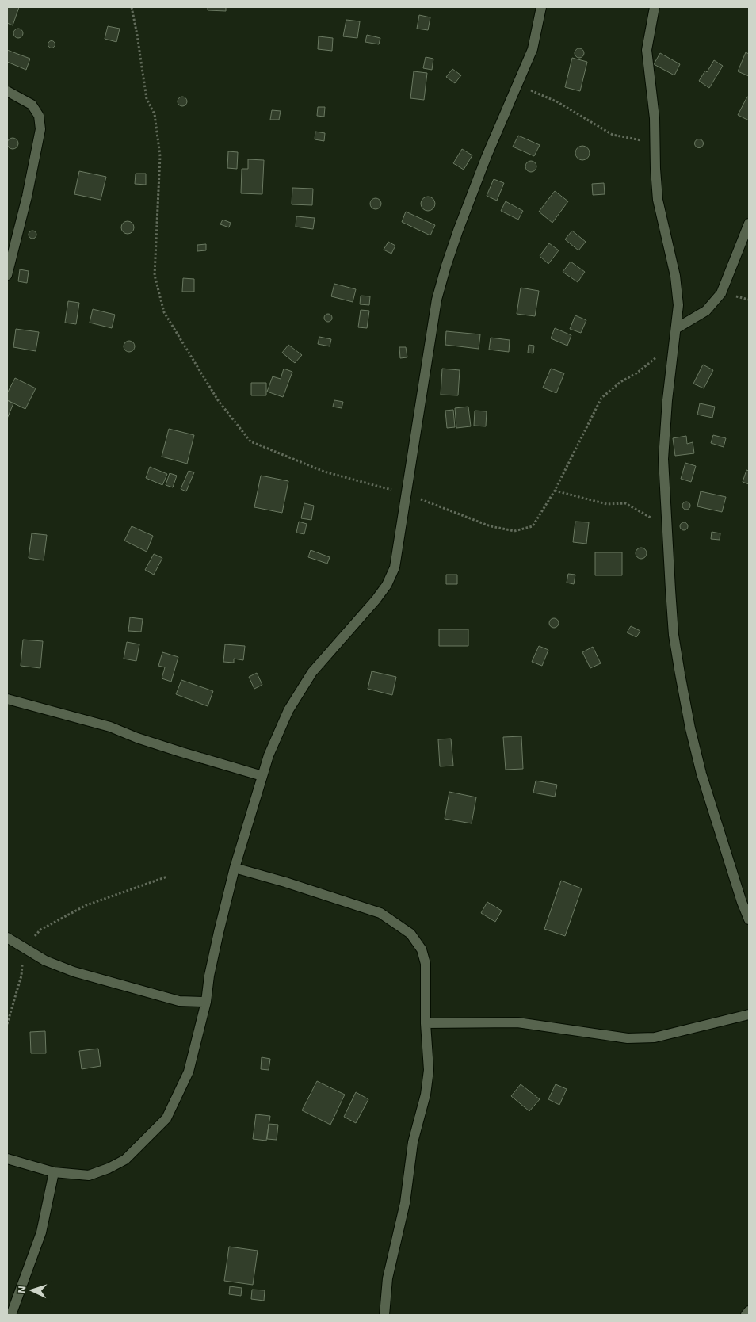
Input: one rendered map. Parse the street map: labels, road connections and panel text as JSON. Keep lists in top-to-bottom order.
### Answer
{
  "north": "left"
}
